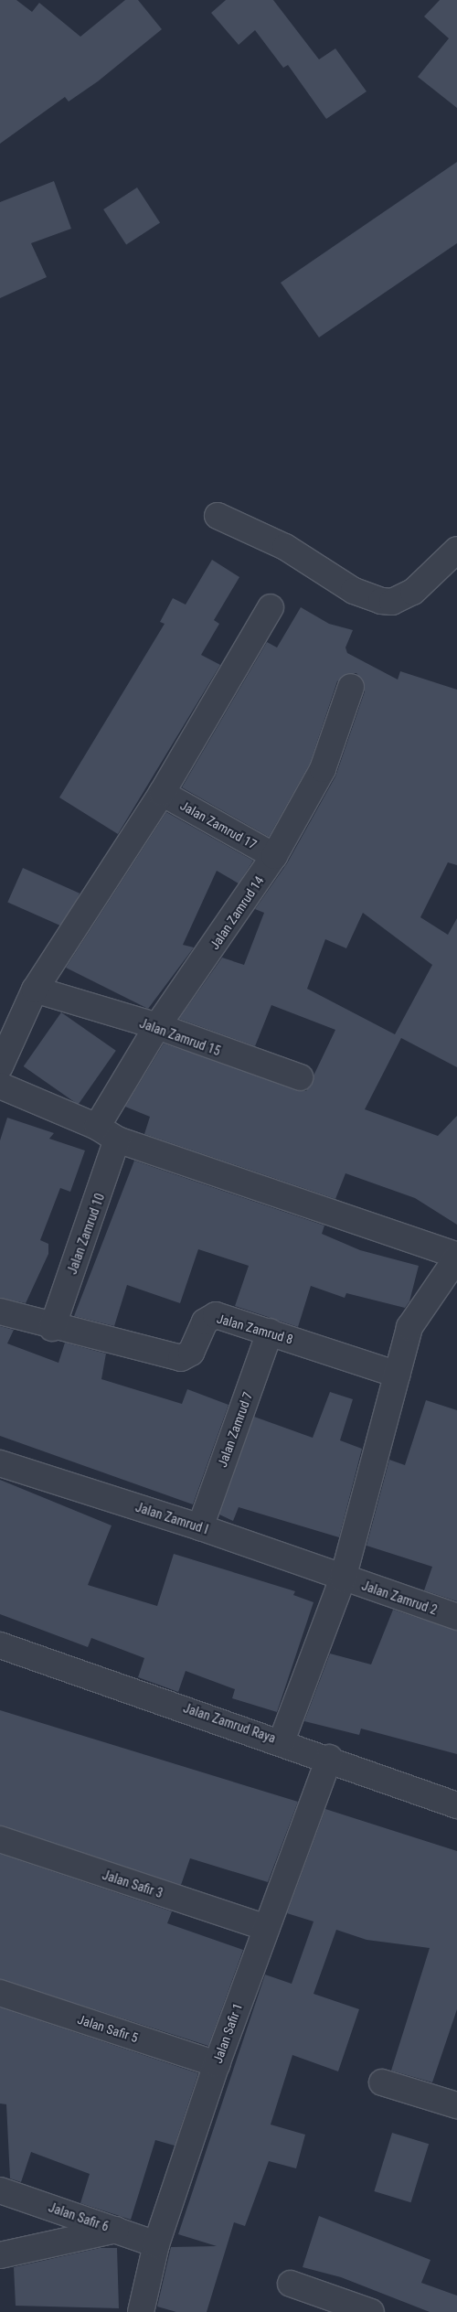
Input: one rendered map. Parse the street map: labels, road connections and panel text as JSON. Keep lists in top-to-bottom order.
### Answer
{
  "streets": {
    "street": [
      "Jalan Zamrud 17",
      "Jalan Zamrud 14",
      "Jalan Zamrud 15",
      "Jalan Zamrud 10",
      "Jalan Zamrud 8",
      "Jalan Zamrud 7",
      "Jalan Zamrud I",
      "Jalan Zamrud 2",
      "Jalan Zamrud Raya",
      "Jalan Safir 3",
      "Jalan Safir 5",
      "Jalan Safir 1",
      "Jalan Safir 6"
    ]
  },
  "crossings": [
    ["Jalan Zamrud 17", "Jalan Zamrud 14"],
    ["Jalan Zamrud 14", "Jalan Zamrud 15"],
    ["Jalan Zamrud 14", "Jalan Zamrud 10"],
    ["Jalan Zamrud 10", "Jalan Zamrud 8"],
    ["Jalan Zamrud 8", "Jalan Zamrud 7"],
    ["Jalan Zamrud 7", "Jalan Zamrud I"],
    ["Jalan Zamrud I", "Jalan Zamrud 2"],
    ["Jalan Zamrud Raya", "Jalan Safir 1"],
    ["Jalan Safir 3", "Jalan Safir 1"],
    ["Jalan Safir 5", "Jalan Safir 1"],
    ["Jalan Safir 1", "Jalan Safir 6"]
  ]
}
